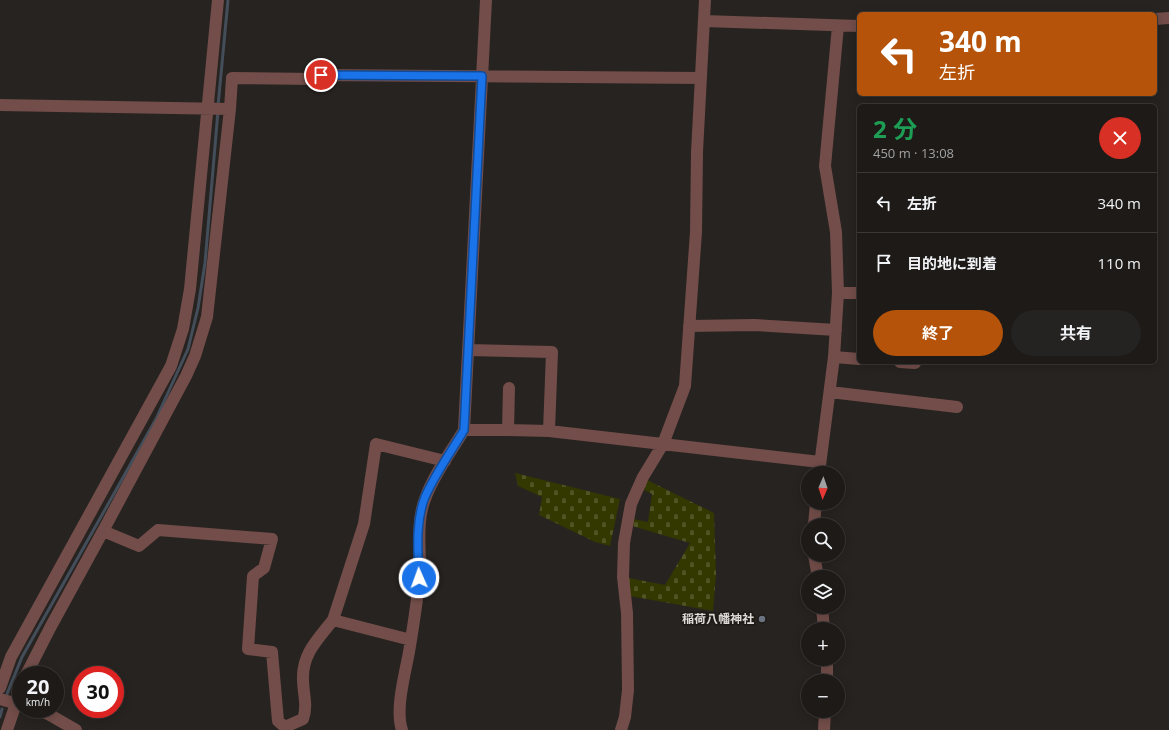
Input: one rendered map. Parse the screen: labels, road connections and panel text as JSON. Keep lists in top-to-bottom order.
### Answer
{
  "places": ["稲荷八幡神社"],
  "north": "bottom",
  "page": {
    "turn": ["340 m", "左折"],
    "heading": ["2 分", "450 m · 13:08"],
    "list": [
      {
        "name": "左折",
        "value": "340 m"
      },
      {
        "name": "目的地に到着",
        "value": "110 m"
      }
    ],
    "buttons": ["終了", "共有"],
    "map_buttons": ["+", "−"],
    "speed": "20 km/h",
    "limit": "30"
  }
}
